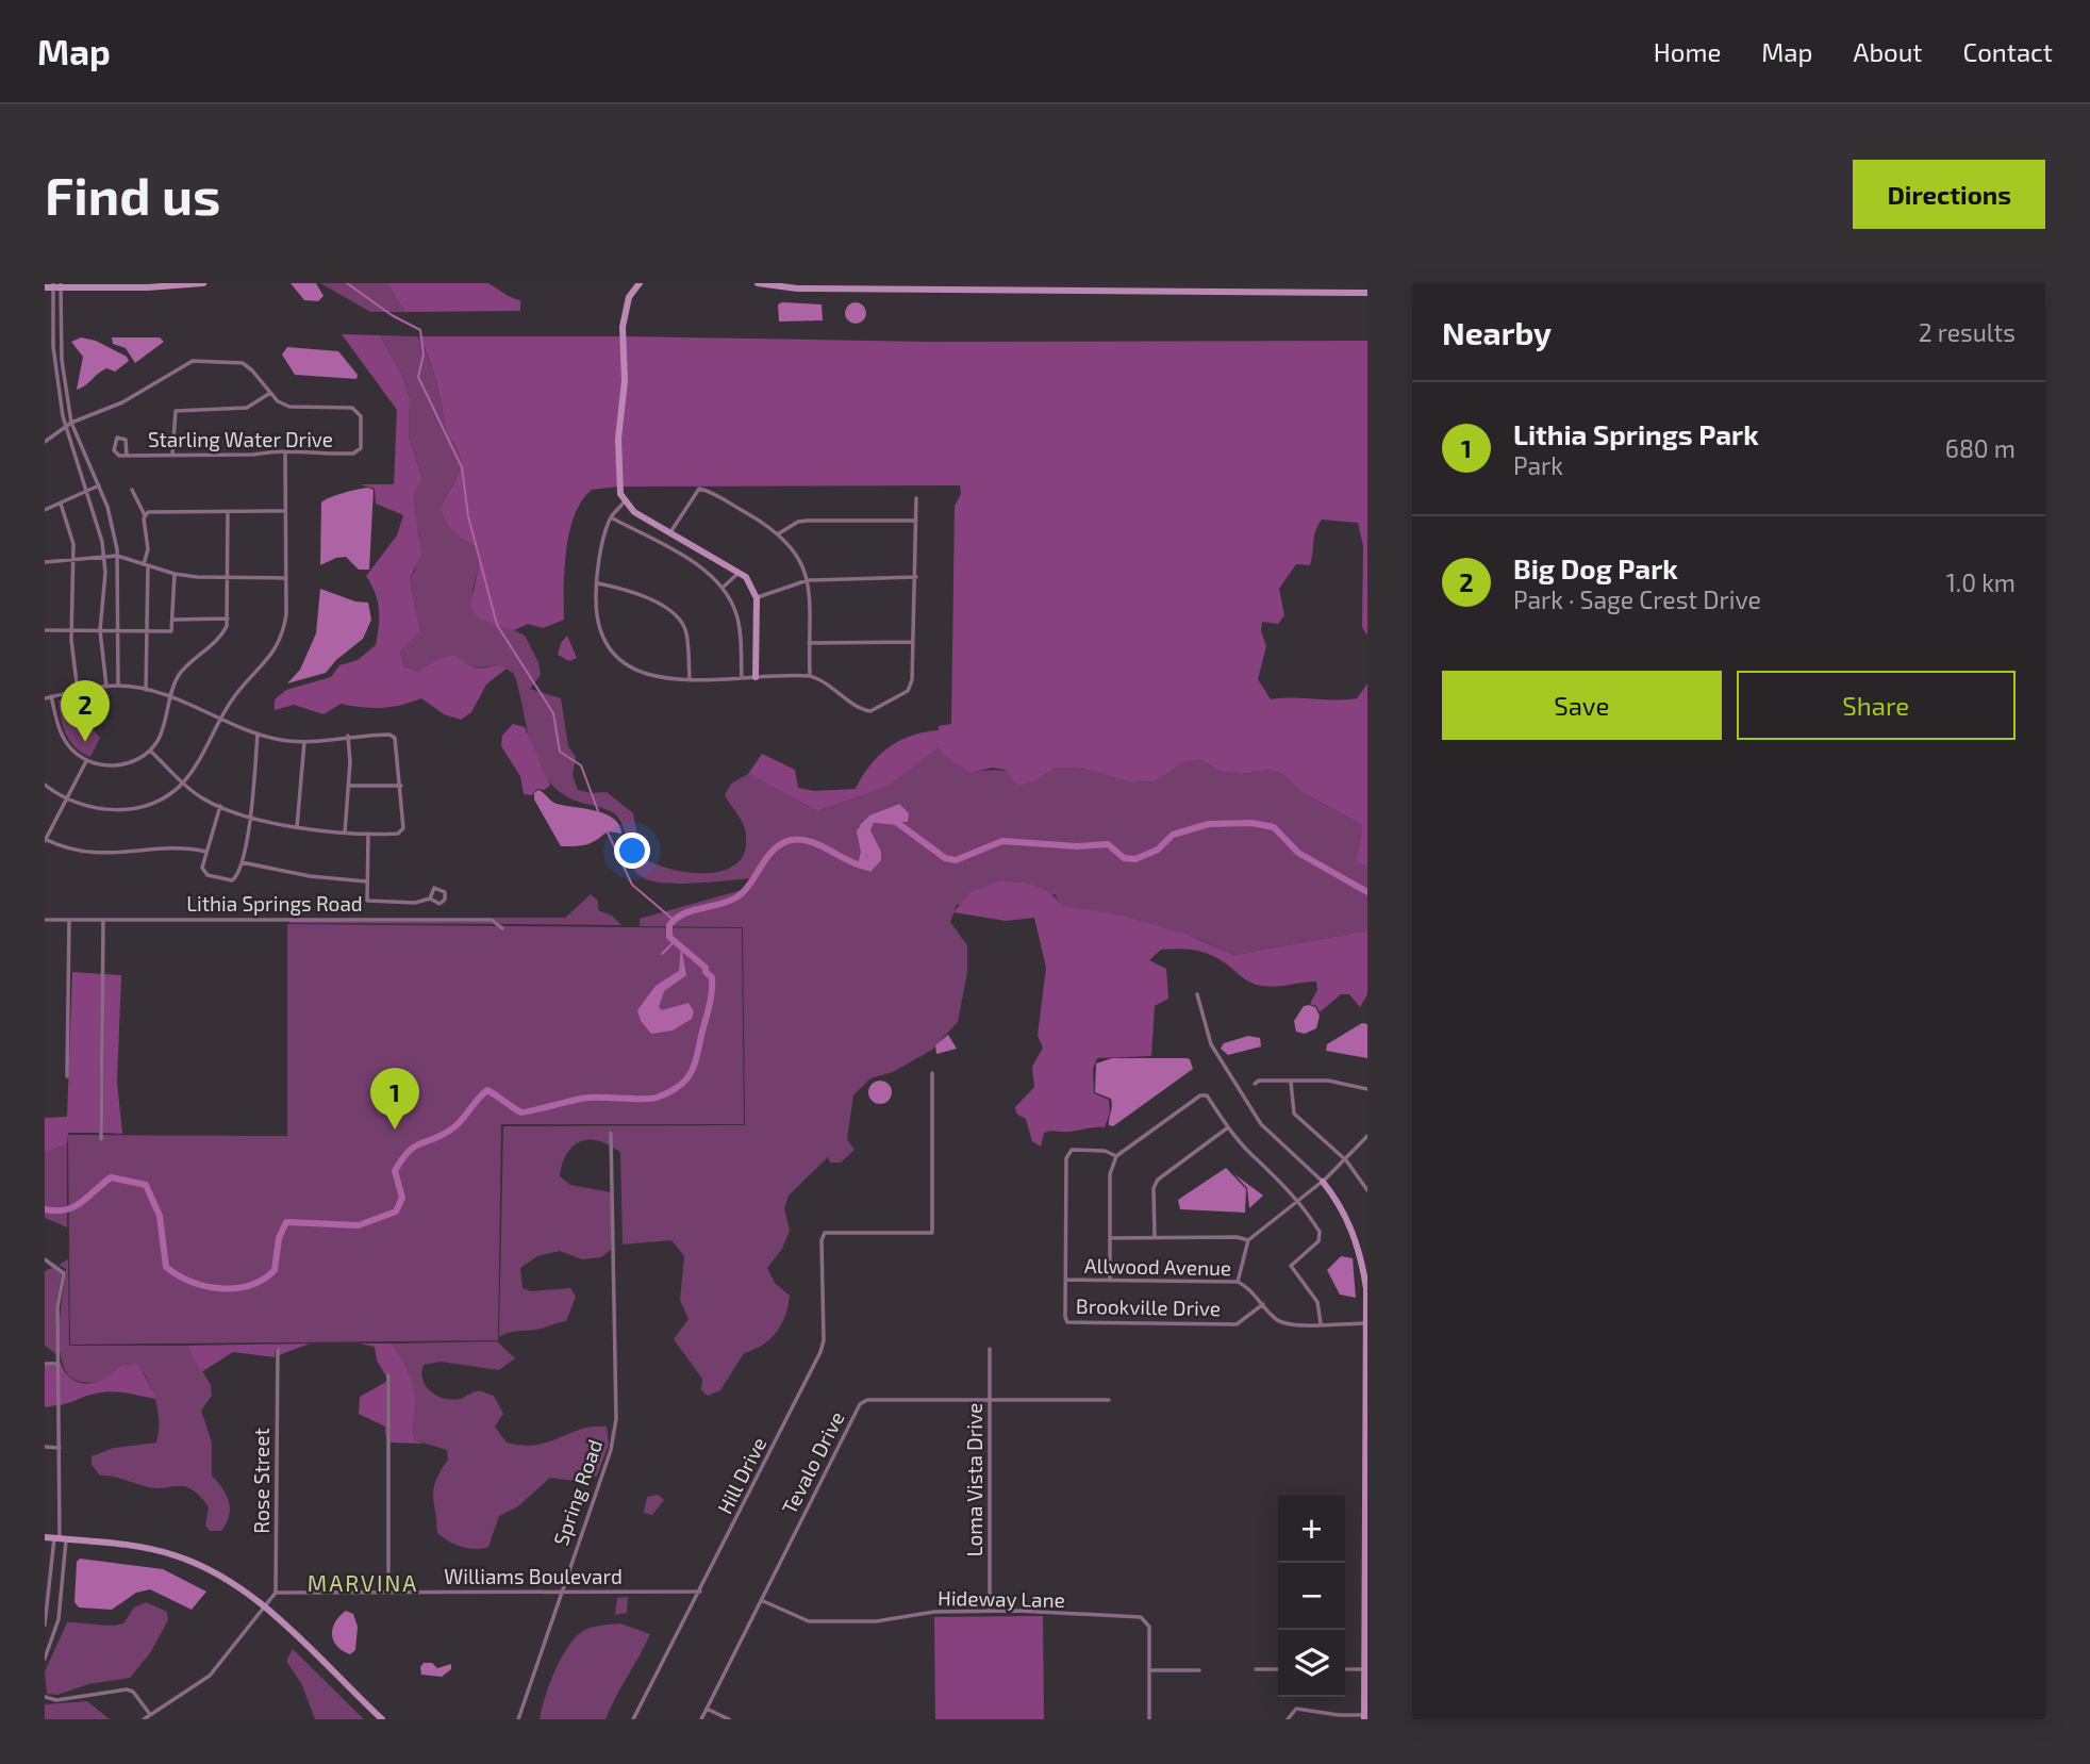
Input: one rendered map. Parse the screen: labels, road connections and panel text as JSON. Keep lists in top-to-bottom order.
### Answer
{
  "streets": {
    "street": [
      "Starling Water Drive",
      "Lithia Springs Road",
      "Allwood Avenue",
      "Brookville Drive",
      "Tevalo Drive",
      "Hill Drive",
      "Loma Vista Drive",
      "Rose Street",
      "Spring Road",
      "Williams Boulevard",
      "Hideway Lane"
    ]
  },
  "crossings": [
    ["Allwood Avenue", "Brookville Drive"],
    ["Tevalo Drive", "Loma Vista Drive"],
    ["Tevalo Drive", "Hideway Lane"],
    ["Hill Drive", "Williams Boulevard"],
    ["Loma Vista Drive", "Hideway Lane"],
    ["Rose Street", "Williams Boulevard"],
    ["Spring Road", "Williams Boulevard"]
  ],
  "districts": ["MARVINA"],
  "page": {
    "header": "Map",
    "nav": [
      "Home",
      "Map",
      "About",
      "Contact"
    ],
    "buttons": [
      "Directions",
      ["Save", "Share"]
    ],
    "title": "Find us",
    "heading": ["Nearby", "2 results"],
    "list": [
      {
        "mark": "1",
        "name": "Lithia Springs Park",
        "note": "Park",
        "value": "680 m"
      },
      {
        "mark": "2",
        "name": "Big Dog Park",
        "note": "Park · Sage Crest Drive",
        "value": "1.0 km"
      }
    ],
    "pins": ["2", "1"],
    "map_buttons": ["+", "−"]
  }
}
